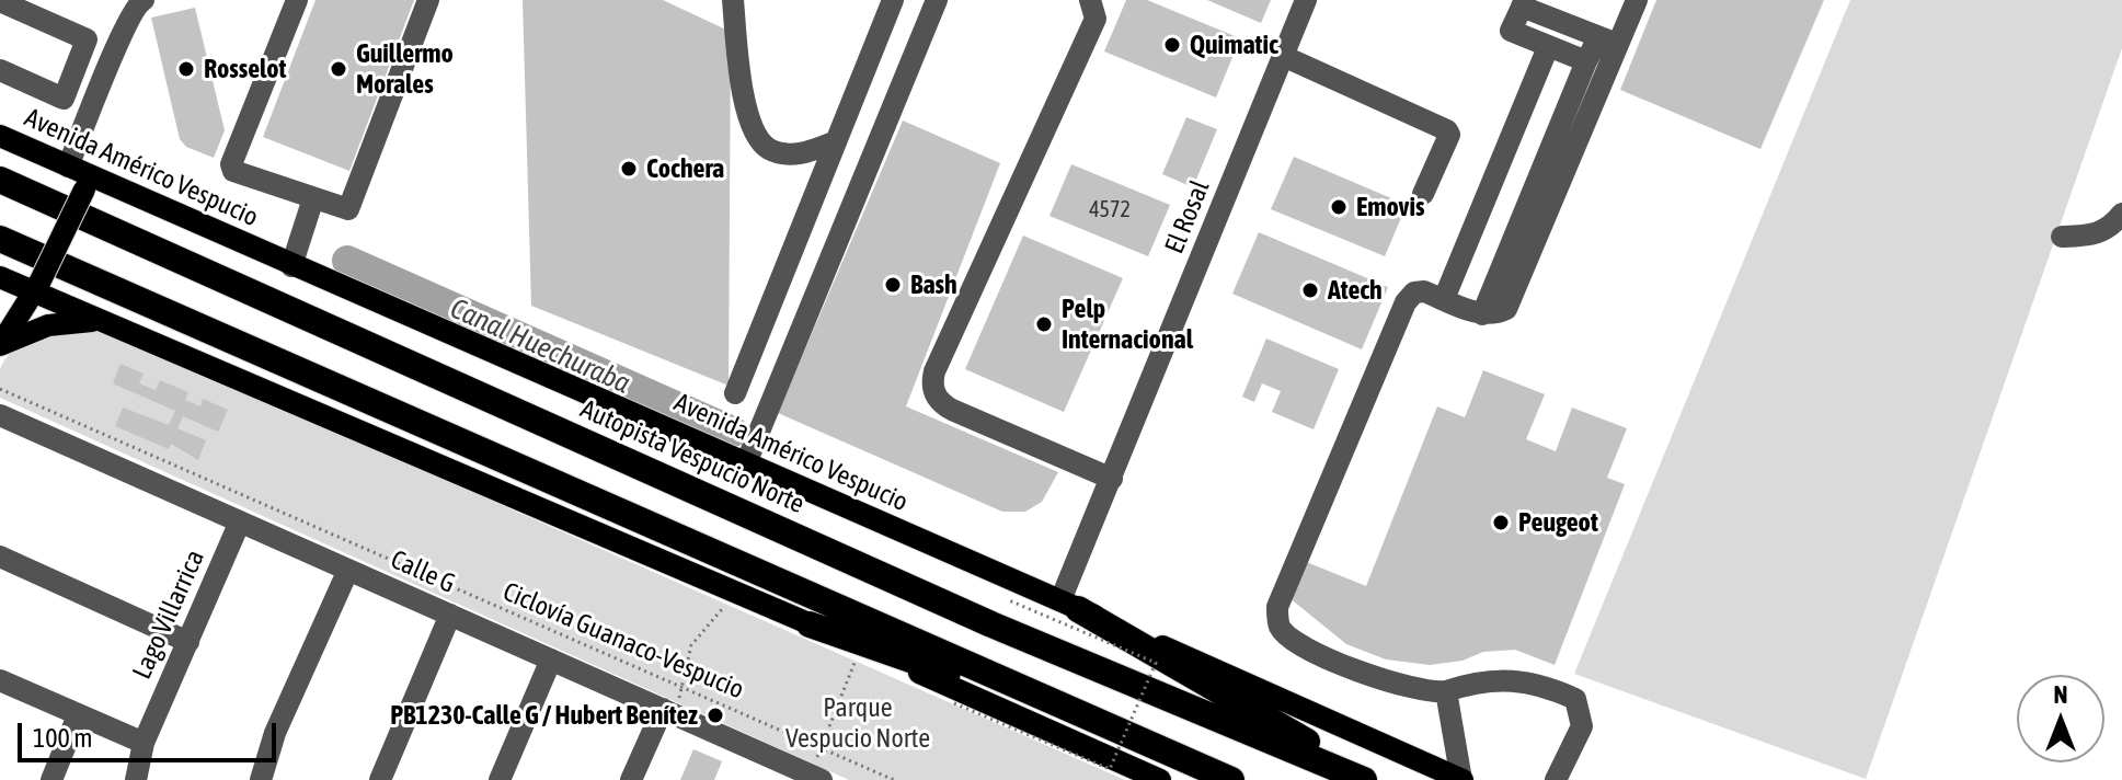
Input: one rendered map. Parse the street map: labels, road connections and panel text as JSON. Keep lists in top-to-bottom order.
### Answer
{
  "streets": {
    "highway": ["Autopista Vespucio Norte"],
    "main road": ["Avenida Américo Vespucio"],
    "street": ["El Rosal", "Calle G", "Lago Villarrica"],
    "path": ["Ciclovía Guanaco-Vespucio"]
  },
  "crossings": [
    ["Avenida Américo Vespucio", "El Rosal"],
    ["Calle G", "Lago Villarrica"]
  ],
  "water": ["Canal Huechuraba"],
  "parks": ["Parque Vespucio Norte"],
  "places": [
    "Quimatic",
    "Rosselot",
    "Guillermo Morales",
    "Cochera",
    "Emovis",
    "Bash",
    "Atech",
    "Pelp Internacional",
    "Peugeot",
    "PB1230-Calle G / Hubert Benítez"
  ],
  "house_numbers": ["4572"],
  "scale_bar": "100 m",
  "north": "top"
}
